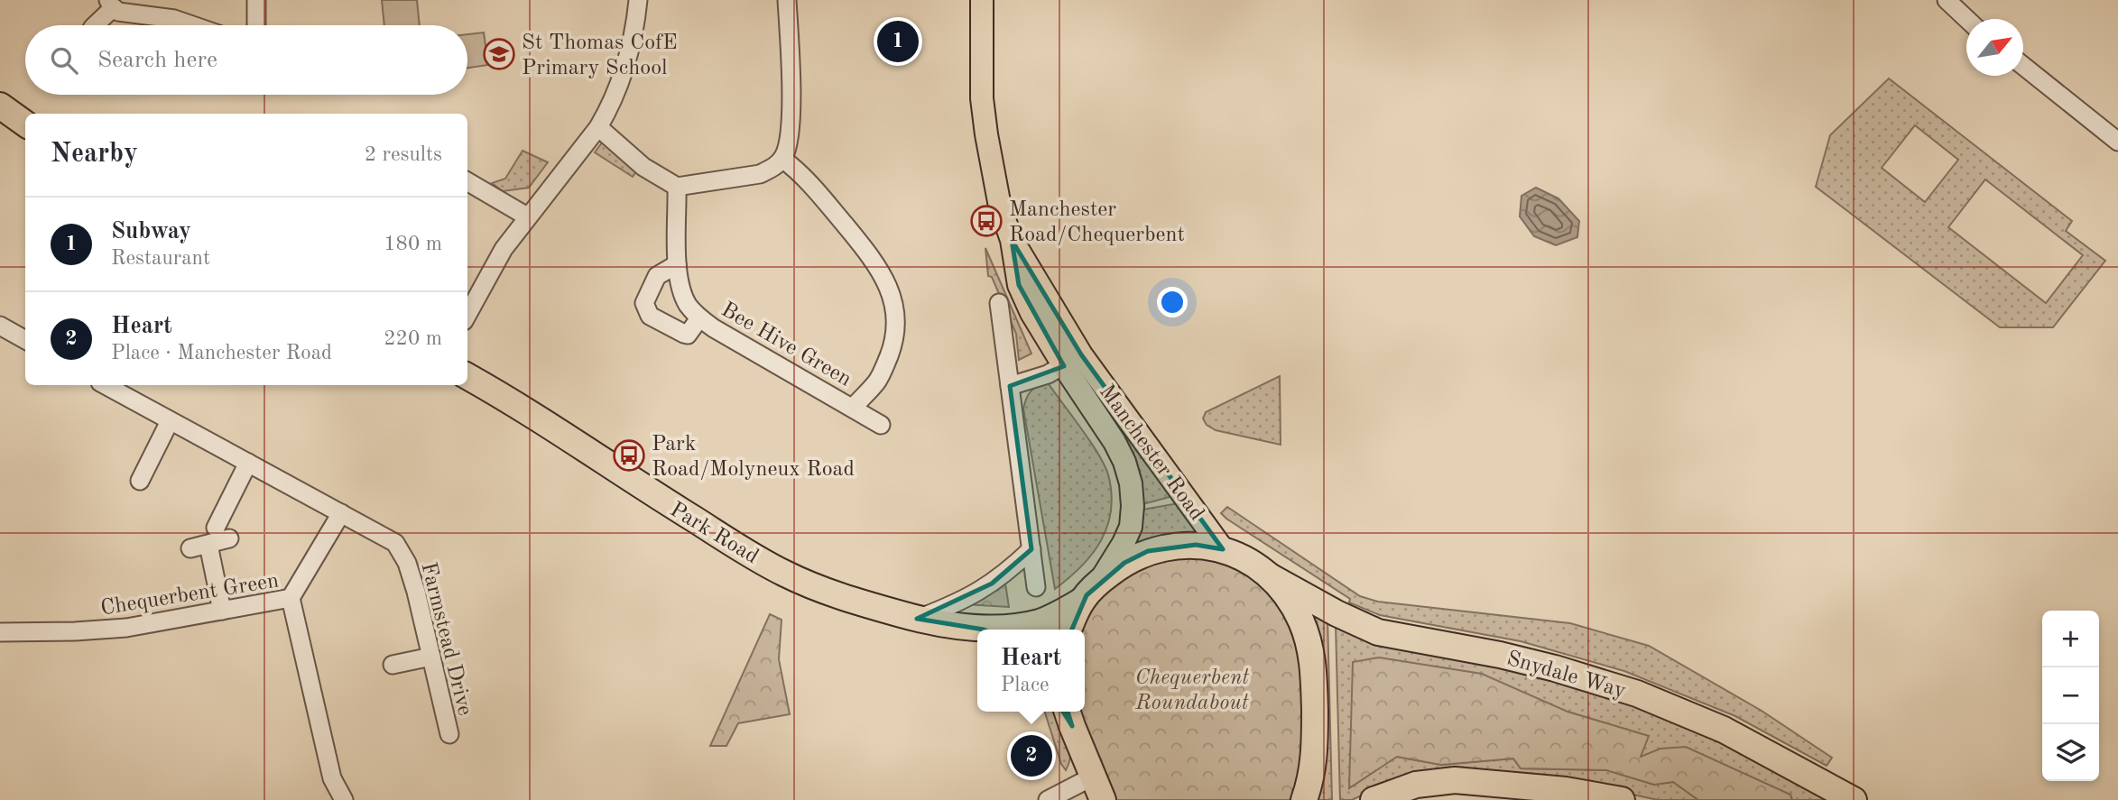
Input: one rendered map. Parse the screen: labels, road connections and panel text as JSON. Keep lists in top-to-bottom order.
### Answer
{
  "streets": {
    "highway": ["Park Road", "Snydale Way"],
    "main road": ["Manchester Road"],
    "street": ["Bee Hive Green", "Chequerbent Green", "Farmstead Drive"]
  },
  "parks": ["Chequerbent Roundabout"],
  "places": {
    "school or university": ["St Thomas CofE Primary School"],
    "bus stop": ["Manchester Road/Chequerbent", "Park Road/Molyneux Road"]
  },
  "north": "top right",
  "page": {
    "pins": ["1", "2"],
    "search": "Search here",
    "heading": ["Nearby", "2 results"],
    "list": [
      {
        "mark": "1",
        "name": "Subway",
        "note": "Restaurant",
        "value": "180 m"
      },
      {
        "mark": "2",
        "name": "Heart",
        "note": "Place · Manchester Road",
        "value": "220 m"
      }
    ],
    "map_buttons": ["+", "−"],
    "popup": ["Heart", "Place"]
  }
}
